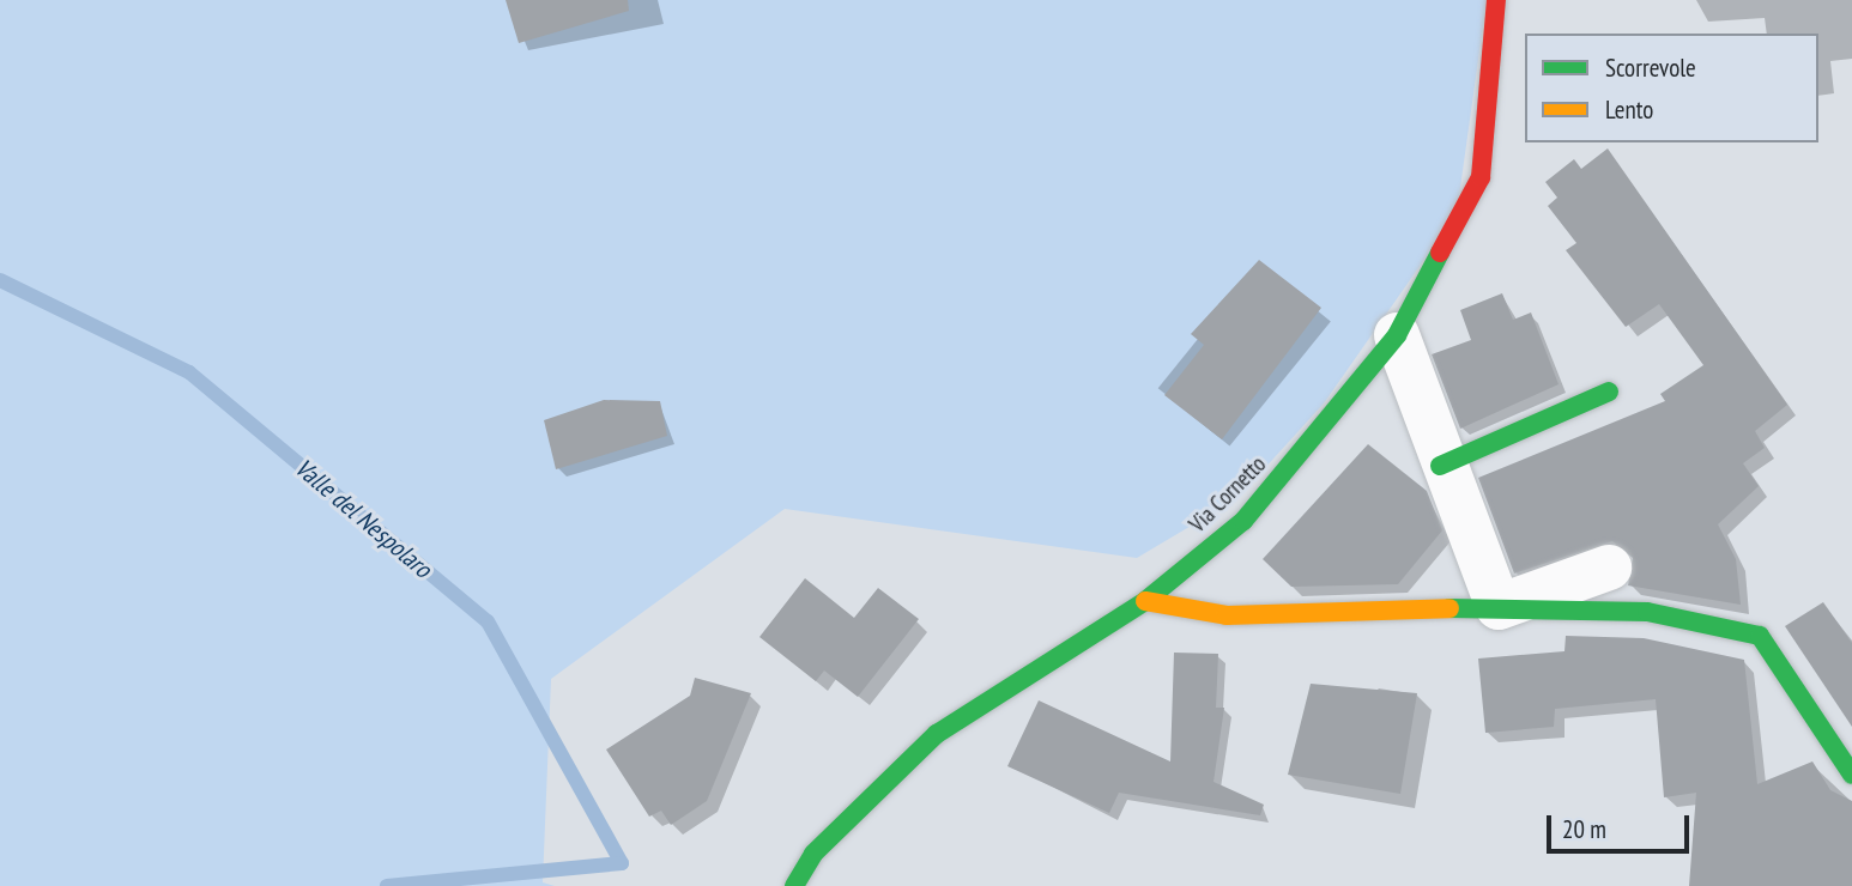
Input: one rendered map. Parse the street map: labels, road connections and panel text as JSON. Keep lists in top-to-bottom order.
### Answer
{
  "streets": {
    "street": ["Via Cornetto"]
  },
  "water": ["Valle del Nespolaro"],
  "legend": ["Scorrevole", "Lento"],
  "scale_bar": "20 m"
}
